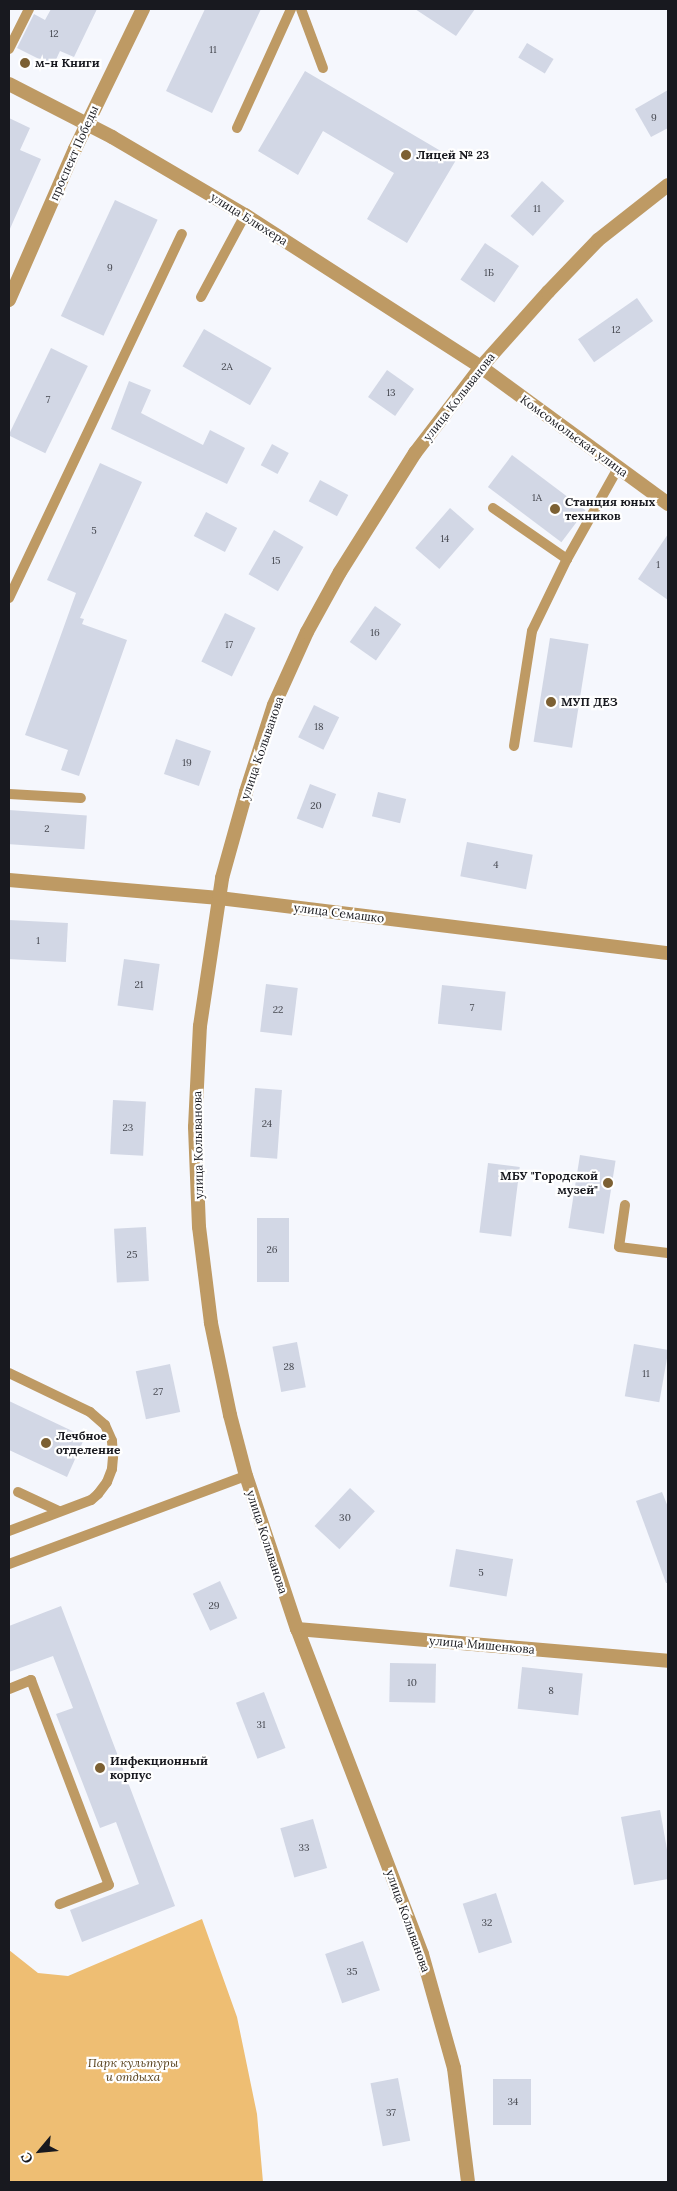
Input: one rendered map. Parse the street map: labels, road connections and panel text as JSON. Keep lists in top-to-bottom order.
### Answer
{
  "streets": {
    "street": [
      "проспект Победы",
      "улица Блюхера",
      "улица Колыванова",
      "Комсомольская улица",
      "улица Семашко",
      "улица Мишенкова"
    ]
  },
  "crossings": [
    ["проспект Победы", "улица Блюхера"],
    ["улица Блюхера", "улица Колыванова"],
    ["улица Блюхера", "Комсомольская улица"],
    ["улица Колыванова", "Комсомольская улица"],
    ["улица Колыванова", "улица Семашко"],
    ["улица Колыванова", "улица Мишенкова"]
  ],
  "parks": ["Парк культуры и отдыха"],
  "places": [
    "м-н Книги",
    "Лицей № 23",
    "Станция юных техников",
    "МУП ДЕЗ",
    "МБУ \"Городской музей\"",
    "Лечбное отделение",
    "Инфекционный корпус"
  ],
  "house_numbers": [
    "12",
    "11",
    "9",
    "11",
    "9",
    "1Б",
    "12",
    "2А",
    "13",
    "7",
    "1А",
    "5",
    "14",
    "15",
    "1",
    "16",
    "17",
    "18",
    "19",
    "20",
    "2",
    "4",
    "1",
    "21",
    "7",
    "22",
    "24",
    "23",
    "26",
    "25",
    "28",
    "11",
    "27",
    "30",
    "5",
    "29",
    "10",
    "8",
    "31",
    "33",
    "32",
    "35",
    "34",
    "37"
  ],
  "north": "bottom left"
}
